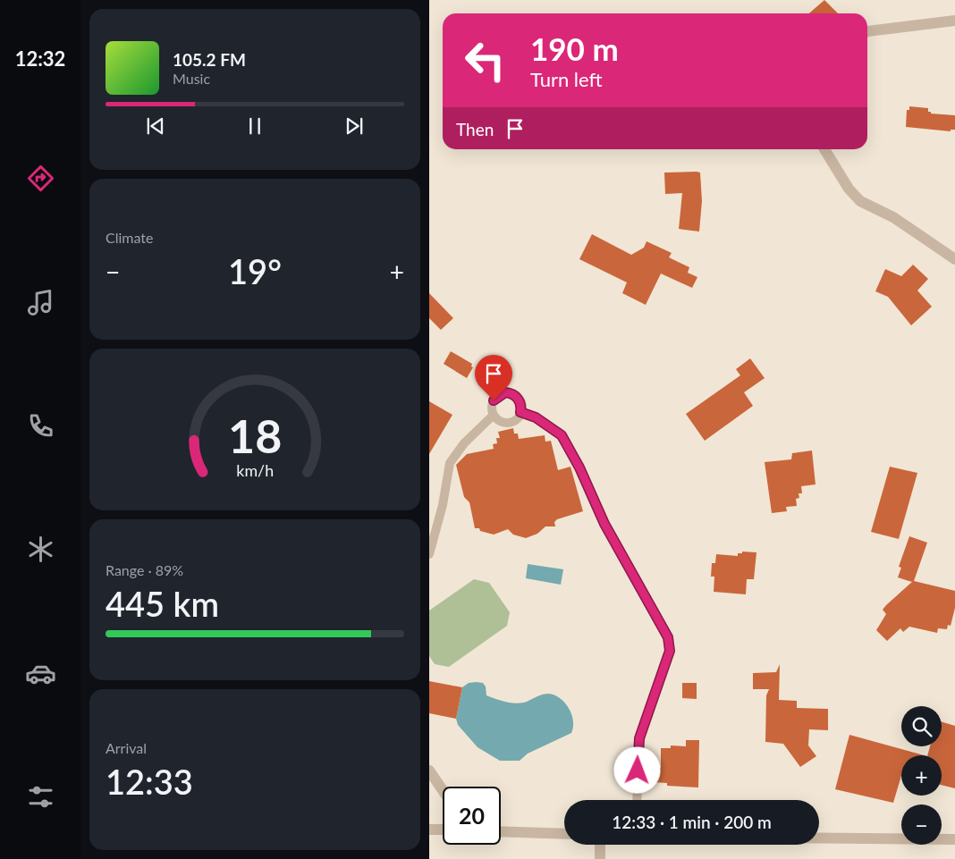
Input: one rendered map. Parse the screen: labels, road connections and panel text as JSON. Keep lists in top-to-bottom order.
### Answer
{
  "page": {
    "tabs": "12:32",
    "turn": ["190 m", "Turn left"],
    "song": ["105.2 FM", "Music"],
    "then": "Then",
    "tile": [
      "Climate",
      ["Range · 89%", "445 km"],
      ["Arrival", "12:33"]
    ],
    "heat": ["−", "19°", "+"],
    "map_buttons": ["+", "−"],
    "limit": "20",
    "trip": "12:33 · 1 min · 200 m",
    "gauge": ["18", "km/h"]
  }
}
